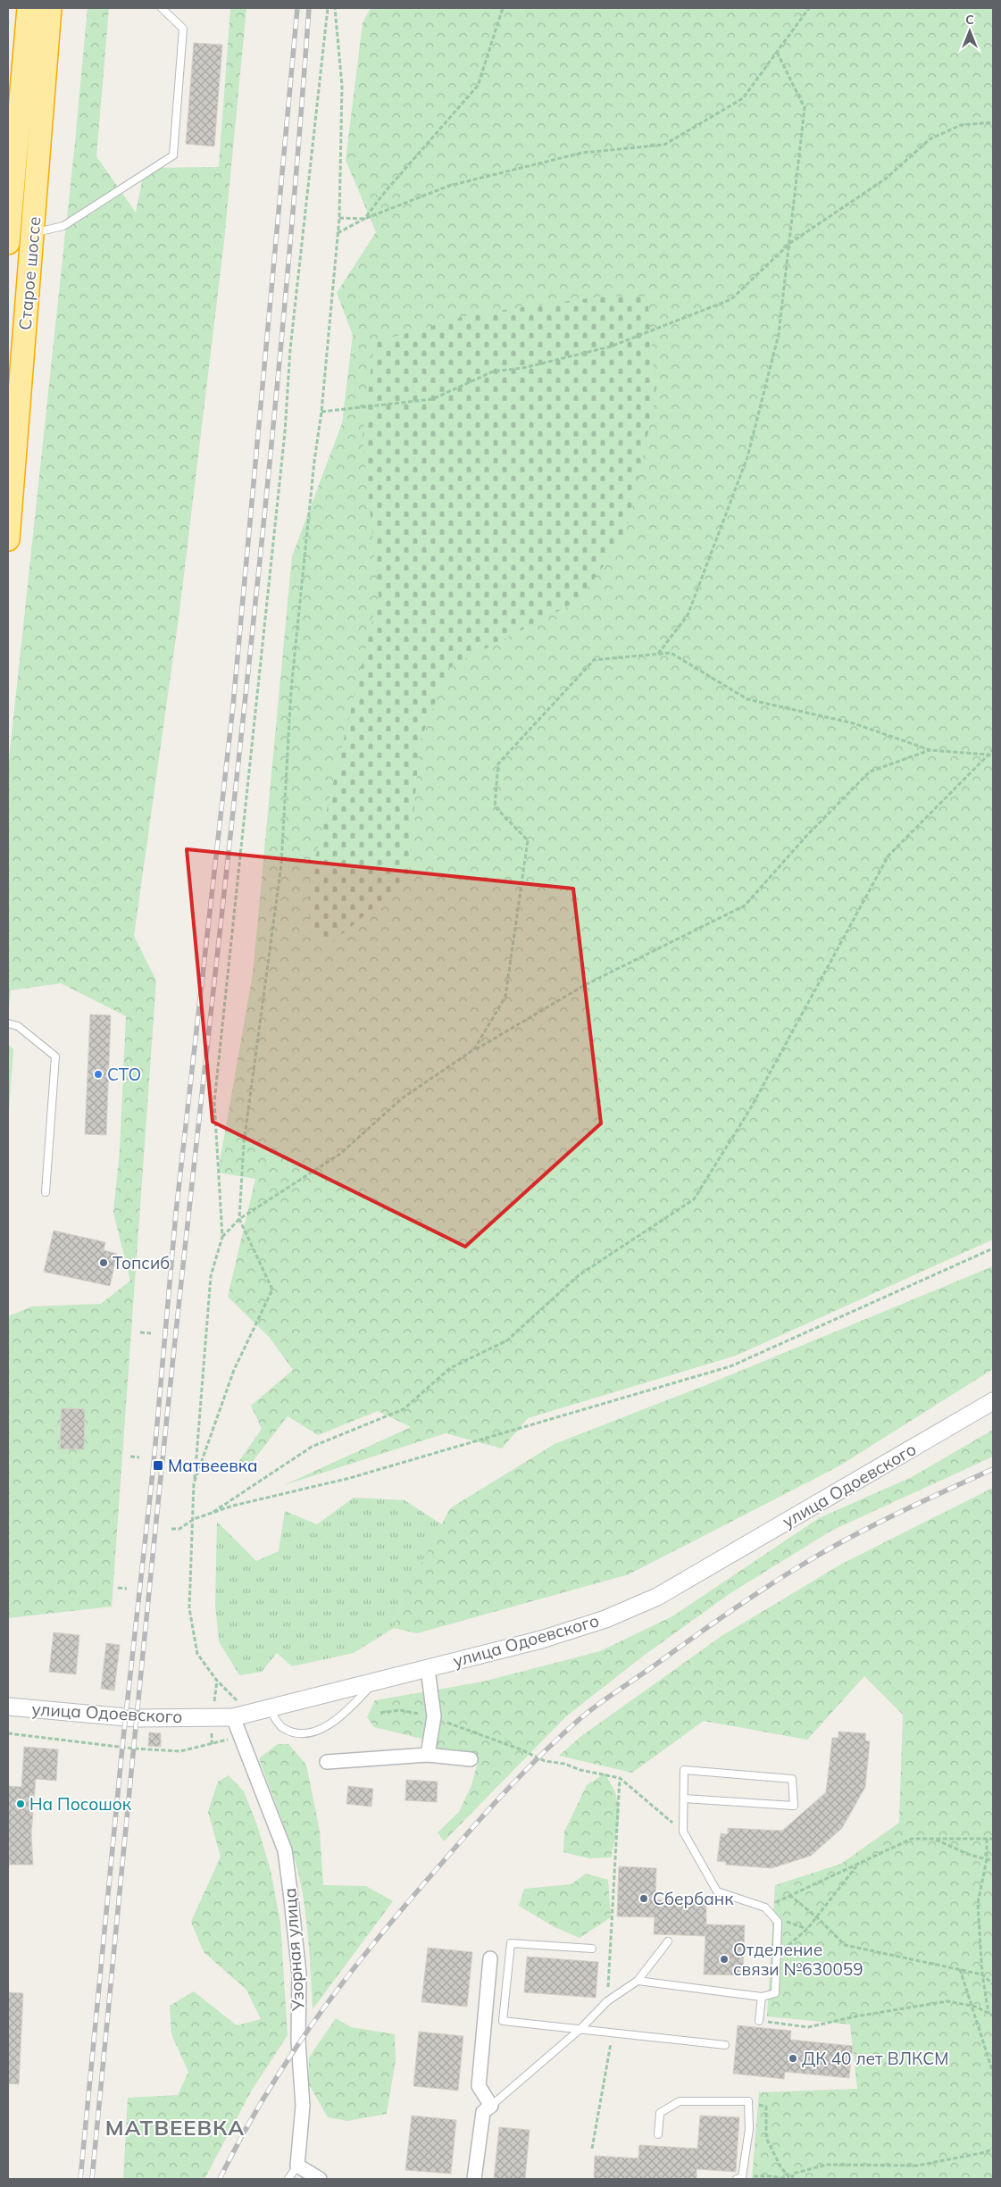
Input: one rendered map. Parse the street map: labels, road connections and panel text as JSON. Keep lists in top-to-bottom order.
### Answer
{
  "streets": {
    "highway": ["Старое шоссе"],
    "street": ["улица Одоевского", "Узорная улица"]
  },
  "crossings": [
    ["улица Одоевского", "Узорная улица"]
  ],
  "districts": ["МАТВЕЕВКА"],
  "places": {
    "other": [
      "СТО",
      "Топсиб",
      "На Посошок",
      "Сбербанк",
      "Отделение связи №630059",
      "ДК 40 лет ВЛКСМ"
    ],
    "transit": ["Матвеевка"]
  },
  "north": "top"
}
